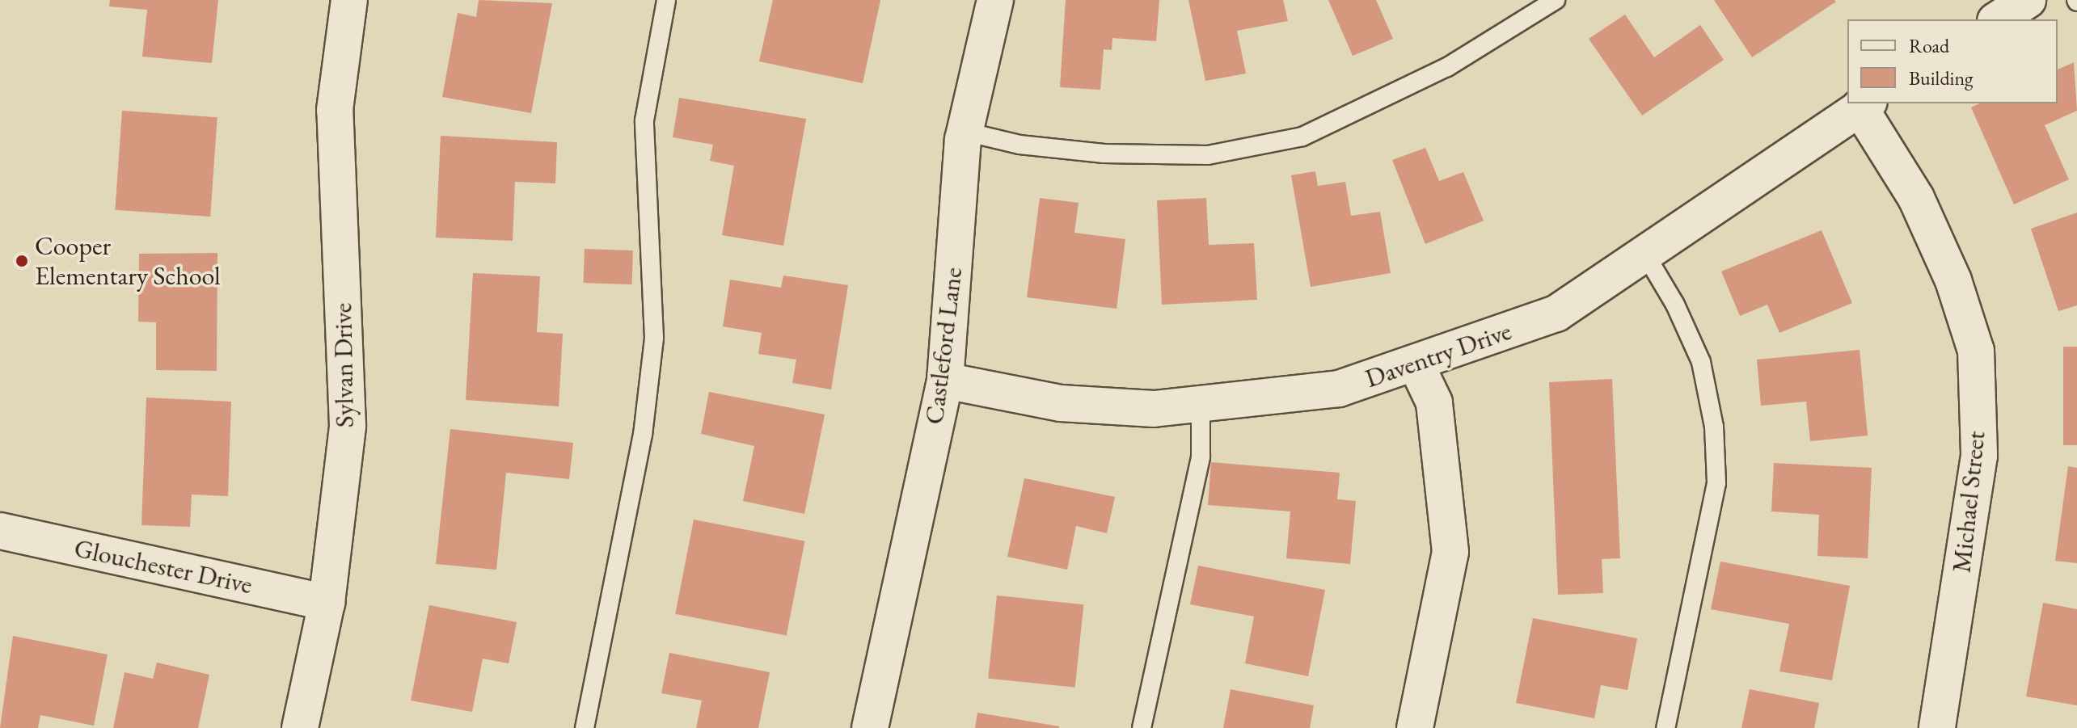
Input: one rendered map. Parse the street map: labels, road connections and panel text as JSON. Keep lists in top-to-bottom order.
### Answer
{
  "streets": {
    "street": [
      "Castleford Lane",
      "Daventry Drive",
      "Sylvan Drive",
      "Michael Street",
      "Glouchester Drive"
    ]
  },
  "crossings": [
    ["Castleford Lane", "Daventry Drive"],
    ["Daventry Drive", "Michael Street"],
    ["Sylvan Drive", "Glouchester Drive"]
  ],
  "places": ["Cooper Elementary School"],
  "legend": ["Road", "Building"]
}
